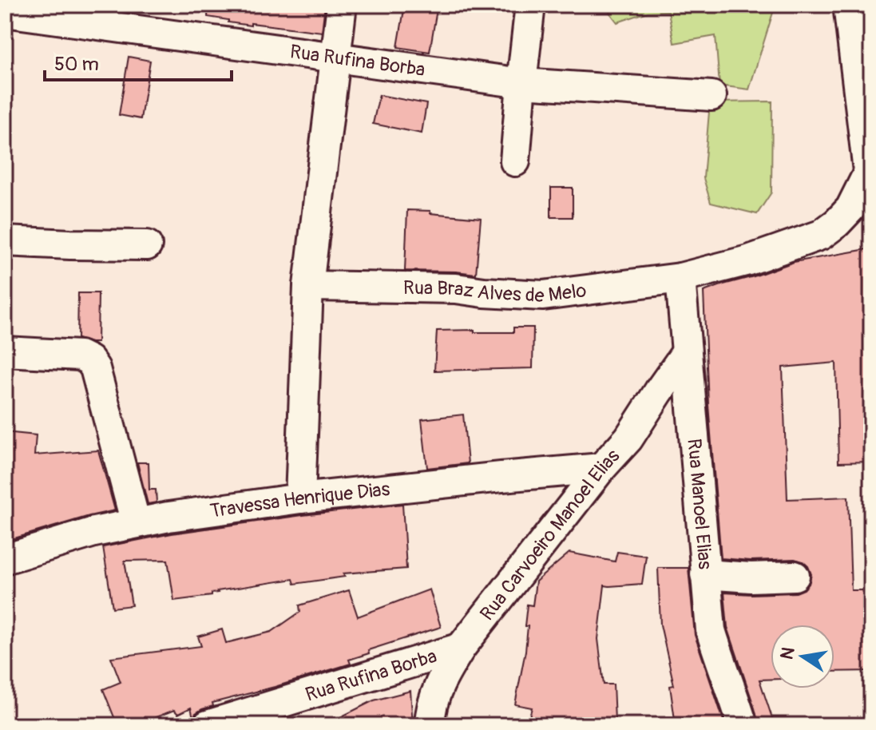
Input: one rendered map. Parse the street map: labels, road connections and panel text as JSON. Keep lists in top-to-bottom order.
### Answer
{
  "streets": {
    "street": [
      "Rua Rufina Borba",
      "Rua Braz Alves de Melo",
      "Travessa Henrique Dias",
      "Rua Manoel Elias",
      "Rua Carvoeiro Manoel Elias"
    ]
  },
  "crossings": [
    ["Rua Rufina Borba", "Rua Carvoeiro Manoel Elias"],
    ["Rua Braz Alves de Melo", "Rua Manoel Elias"],
    ["Travessa Henrique Dias", "Rua Carvoeiro Manoel Elias"],
    ["Rua Manoel Elias", "Rua Carvoeiro Manoel Elias"]
  ],
  "scale_bar": "50 m",
  "north": "left"
}
